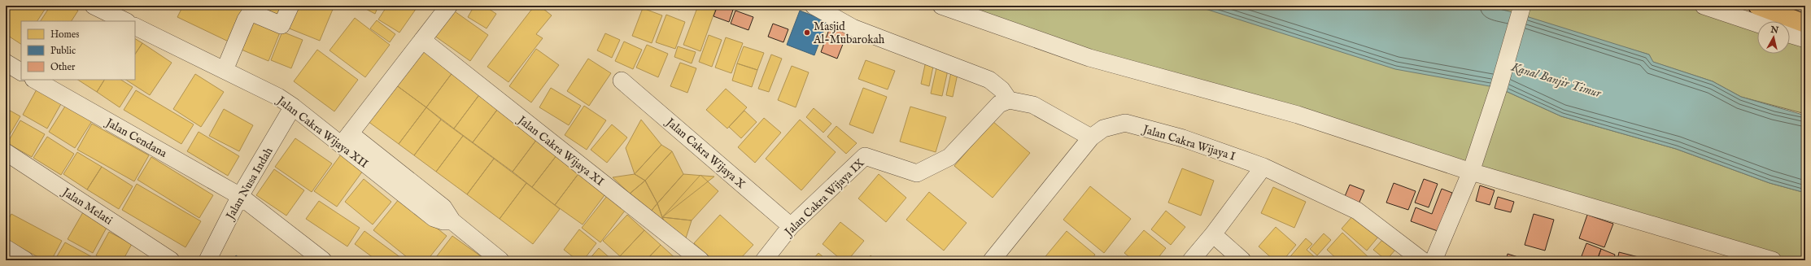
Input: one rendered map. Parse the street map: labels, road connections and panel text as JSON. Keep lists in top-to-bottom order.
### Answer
{
  "streets": {
    "street": [
      "Jalan Cakra Wijaya XII",
      "Jalan Cendana",
      "Jalan Cakra Wijaya I",
      "Jalan Cakra Wijaya XI",
      "Jalan Cakra Wijaya X",
      "Jalan Nusa Indah",
      "Jalan Cakra Wijaya IX",
      "Jalan Melati"
    ]
  },
  "crossings": [
    ["Jalan Cakra Wijaya XII", "Jalan Nusa Indah"],
    ["Jalan Cendana", "Jalan Nusa Indah"],
    ["Jalan Cakra Wijaya X", "Jalan Cakra Wijaya IX"]
  ],
  "water": ["Kanal Banjir Timur"],
  "places": ["Masjid Al-Mubarokah"],
  "legend": ["Homes", "Public", "Other"],
  "north": "top"
}
